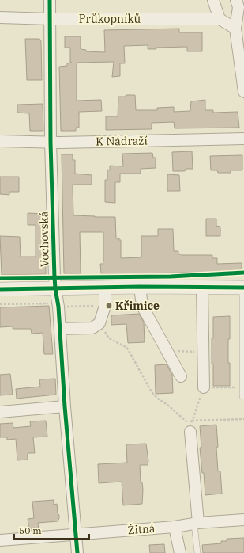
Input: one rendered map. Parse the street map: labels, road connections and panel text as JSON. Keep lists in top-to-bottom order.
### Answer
{
  "streets": {
    "street": [
      "Průkopníků",
      "K Nádraží",
      "Vochovská",
      "Žitná"
    ]
  },
  "crossings": [
    ["Průkopníků", "Vochovská"],
    ["K Nádraží", "Vochovská"],
    ["Vochovská", "Žitná"]
  ],
  "places": {
    "transit": ["Křimice"]
  },
  "scale_bar": "50 m"
}
